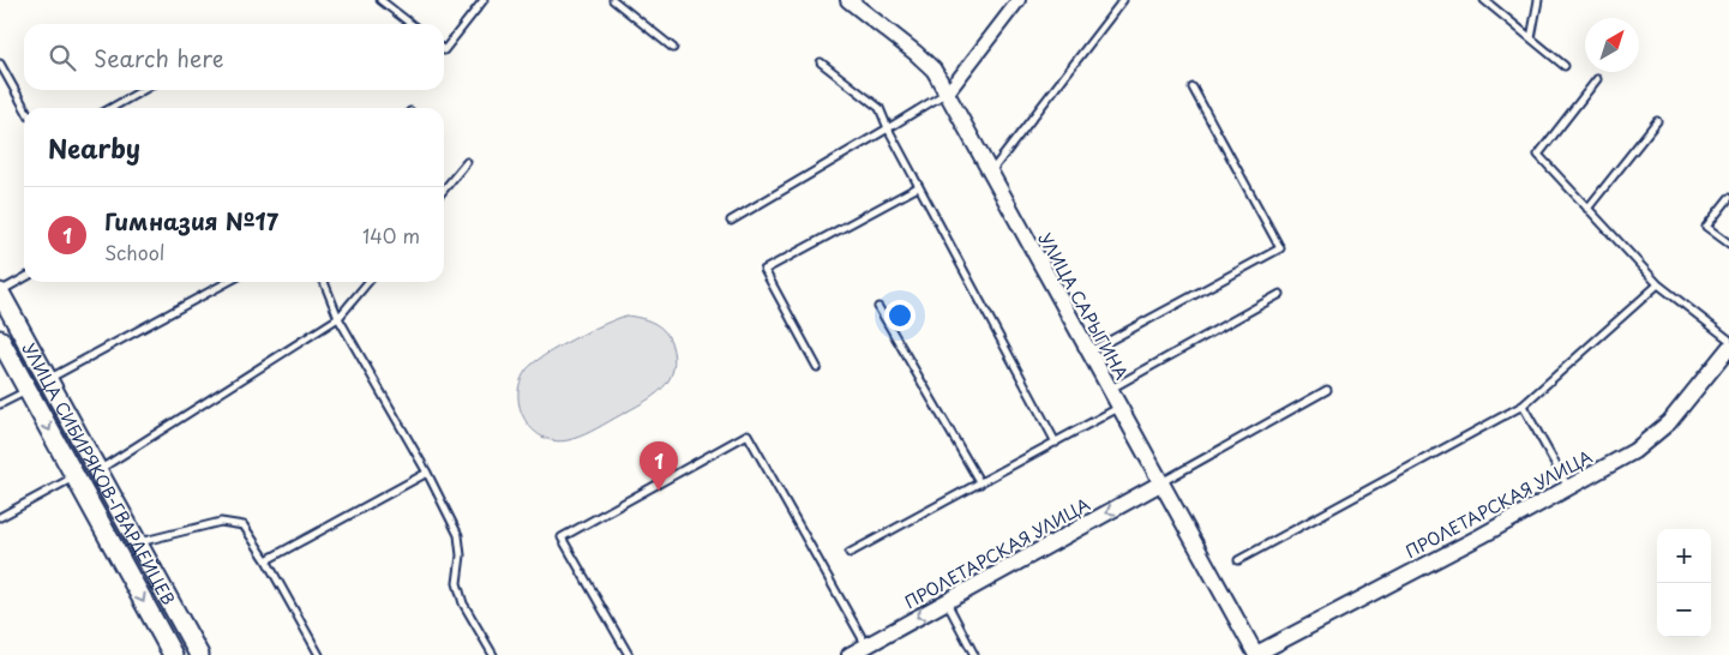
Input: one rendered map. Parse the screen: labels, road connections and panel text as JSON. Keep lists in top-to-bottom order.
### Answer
{
  "streets": {
    "main road": ["УЛИЦА СИБИРЯКОВ-ГВАРДЕЙЦЕВ"],
    "street": ["УЛИЦА САРЫГИНА", "ПРОЛЕТАРСКАЯ УЛИЦА"]
  },
  "crossings": [
    ["УЛИЦА САРЫГИНА", "ПРОЛЕТАРСКАЯ УЛИЦА"]
  ],
  "one_way": ["ПРОЛЕТАРСКАЯ УЛИЦА"],
  "north": "top right",
  "page": {
    "search": "Search here",
    "heading": "Nearby",
    "list": [
      {
        "mark": "1",
        "name": "Гимназия №17",
        "note": "School",
        "value": "140 m"
      }
    ],
    "pins": "1",
    "map_buttons": ["+", "−"]
  }
}
